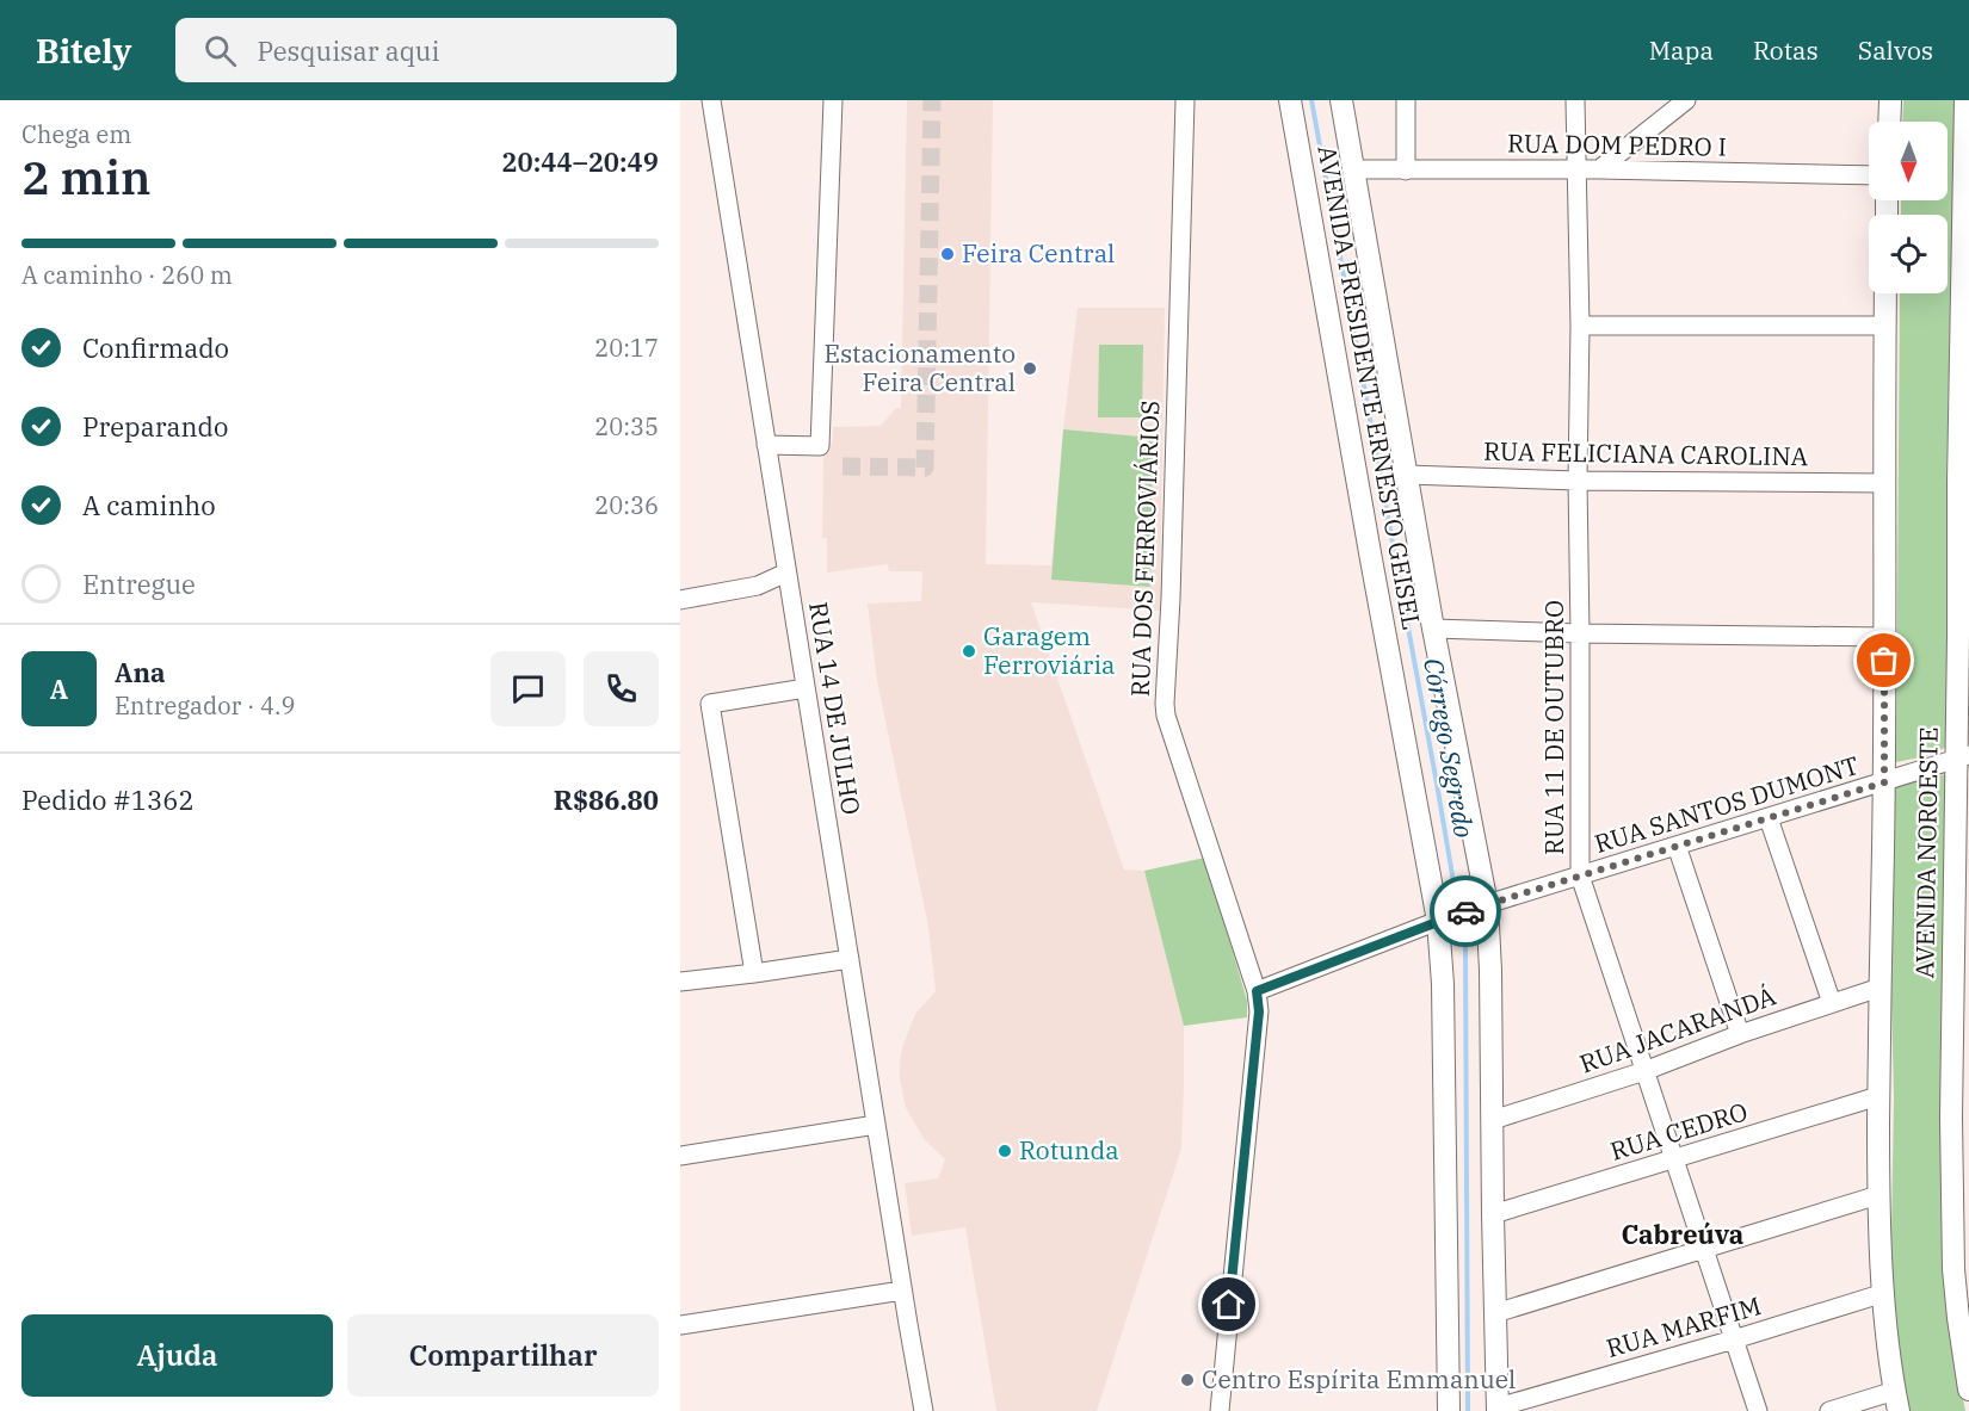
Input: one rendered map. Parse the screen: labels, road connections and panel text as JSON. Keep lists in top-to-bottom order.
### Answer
{
  "streets": {
    "main road": ["AVENIDA PRESIDENTE ERNESTO GEISEL", "AVENIDA NOROESTE"],
    "street": [
      "RUA DOM PEDRO I",
      "RUA FELICIANA CAROLINA",
      "RUA DOS FERROVIÁRIOS",
      "RUA 14 DE JULHO",
      "RUA 11 DE OUTUBRO",
      "RUA SANTOS DUMONT",
      "RUA JACARANDÁ",
      "RUA CEDRO",
      "RUA MARFIM"
    ]
  },
  "crossings": [
    ["RUA DOM PEDRO I", "AVENIDA PRESIDENTE ERNESTO GEISEL"],
    ["RUA DOM PEDRO I", "RUA 11 DE OUTUBRO"],
    ["AVENIDA PRESIDENTE ERNESTO GEISEL", "RUA FELICIANA CAROLINA"],
    ["AVENIDA PRESIDENTE ERNESTO GEISEL", "RUA SANTOS DUMONT"],
    ["AVENIDA PRESIDENTE ERNESTO GEISEL", "RUA JACARANDÁ"],
    ["AVENIDA PRESIDENTE ERNESTO GEISEL", "RUA CEDRO"],
    ["AVENIDA PRESIDENTE ERNESTO GEISEL", "RUA MARFIM"],
    ["RUA FELICIANA CAROLINA", "RUA 11 DE OUTUBRO"],
    ["RUA FELICIANA CAROLINA", "AVENIDA NOROESTE"],
    ["RUA DOS FERROVIÁRIOS", "RUA SANTOS DUMONT"],
    ["RUA 11 DE OUTUBRO", "RUA SANTOS DUMONT"],
    ["RUA 11 DE OUTUBRO", "RUA JACARANDÁ"],
    ["RUA 11 DE OUTUBRO", "RUA CEDRO"],
    ["RUA 11 DE OUTUBRO", "RUA MARFIM"],
    ["RUA SANTOS DUMONT", "AVENIDA NOROESTE"],
    ["AVENIDA NOROESTE", "RUA JACARANDÁ"],
    ["AVENIDA NOROESTE", "RUA CEDRO"],
    ["AVENIDA NOROESTE", "RUA MARFIM"]
  ],
  "districts": ["Cabreúva"],
  "water": ["Córrego Segredo"],
  "places": [
    "Feira Central",
    "Estacionamento Feira Central",
    "Garagem Ferroviária",
    "Rotunda",
    "Centro Espírita Emmanuel"
  ],
  "north": "bottom",
  "page": {
    "header": "Bitely",
    "search": "Pesquisar aqui",
    "nav": ["Mapa", "Rotas", "Salvos"],
    "heading": ["2 min", "Chega em", "20:44–20:49"],
    "panel": [
      "Ana",
      "Entregador · 4.9",
      "Pedido #1362",
      "R$86.80"
    ],
    "bar": "A caminho · 260 m",
    "list": [
      ["Confirmado", "20:17"],
      ["Preparando", "20:35"],
      ["A caminho", "20:36"],
      "Entregue"
    ],
    "round": "A",
    "buttons": ["Ajuda", "Compartilhar"]
  }
}
